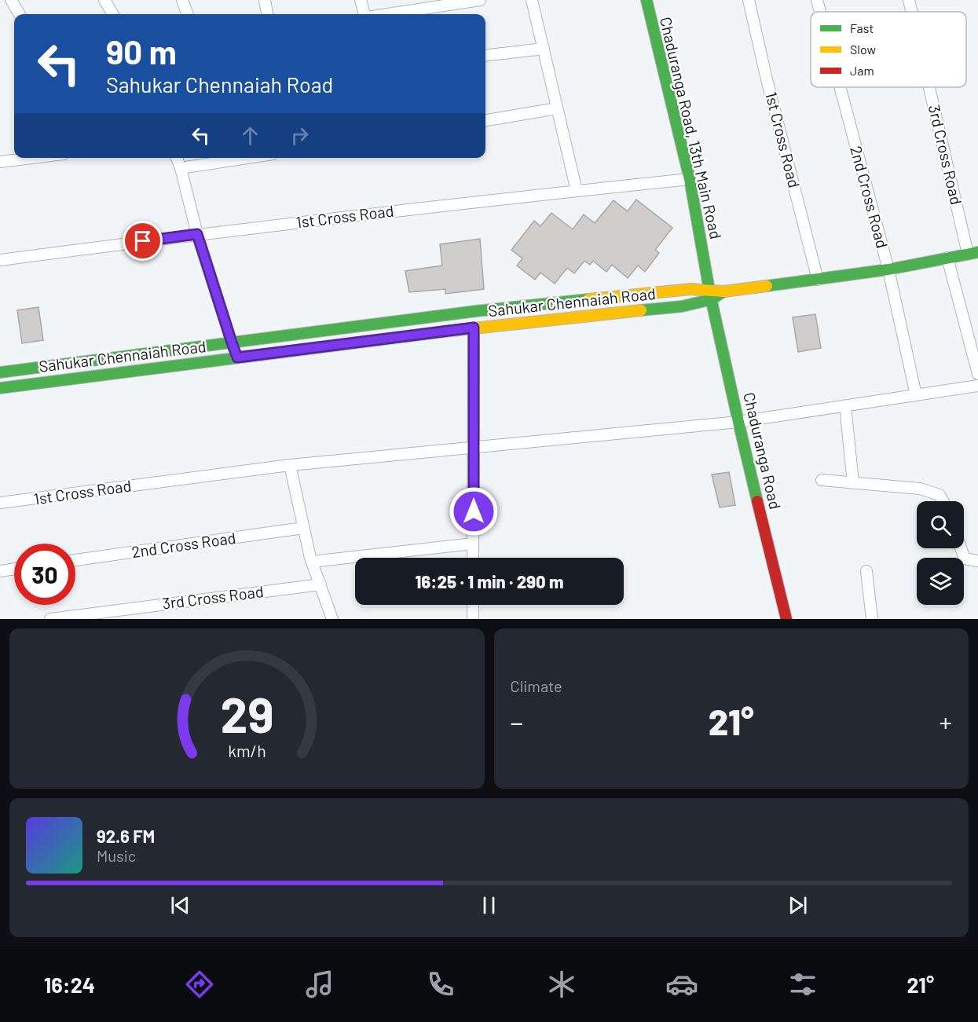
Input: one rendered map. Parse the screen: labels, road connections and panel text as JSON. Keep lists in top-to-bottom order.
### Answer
{
  "streets": {
    "street": [
      "Chaduranga Road, 13th Main Road",
      "1st Cross Road",
      "3rd Cross Road",
      "2nd Cross Road",
      "Sahukar Chennaiah Road",
      "Chaduranga Road"
    ]
  },
  "crossings": [
    ["Chaduranga Road, 13th Main Road", "1st Cross Road"],
    ["Chaduranga Road, 13th Main Road", "Sahukar Chennaiah Road"],
    ["Chaduranga Road, 13th Main Road", "Chaduranga Road"],
    ["1st Cross Road", "2nd Cross Road"],
    ["1st Cross Road", "Sahukar Chennaiah Road"],
    ["1st Cross Road", "Chaduranga Road"],
    ["3rd Cross Road", "Sahukar Chennaiah Road"],
    ["2nd Cross Road", "Sahukar Chennaiah Road"],
    ["Sahukar Chennaiah Road", "Chaduranga Road"]
  ],
  "legend": ["Fast", "Slow", "Jam"],
  "page": {
    "turn": ["90 m", "Sahukar Chennaiah Road"],
    "limit": "30",
    "trip": "16:25 · 1 min · 290 m",
    "tile": "Climate",
    "heat": ["−", "21°", "+"],
    "song": ["92.6 FM", "Music"],
    "tabs": ["16:24", "21°"],
    "gauge": ["29", "km/h"]
  }
}
